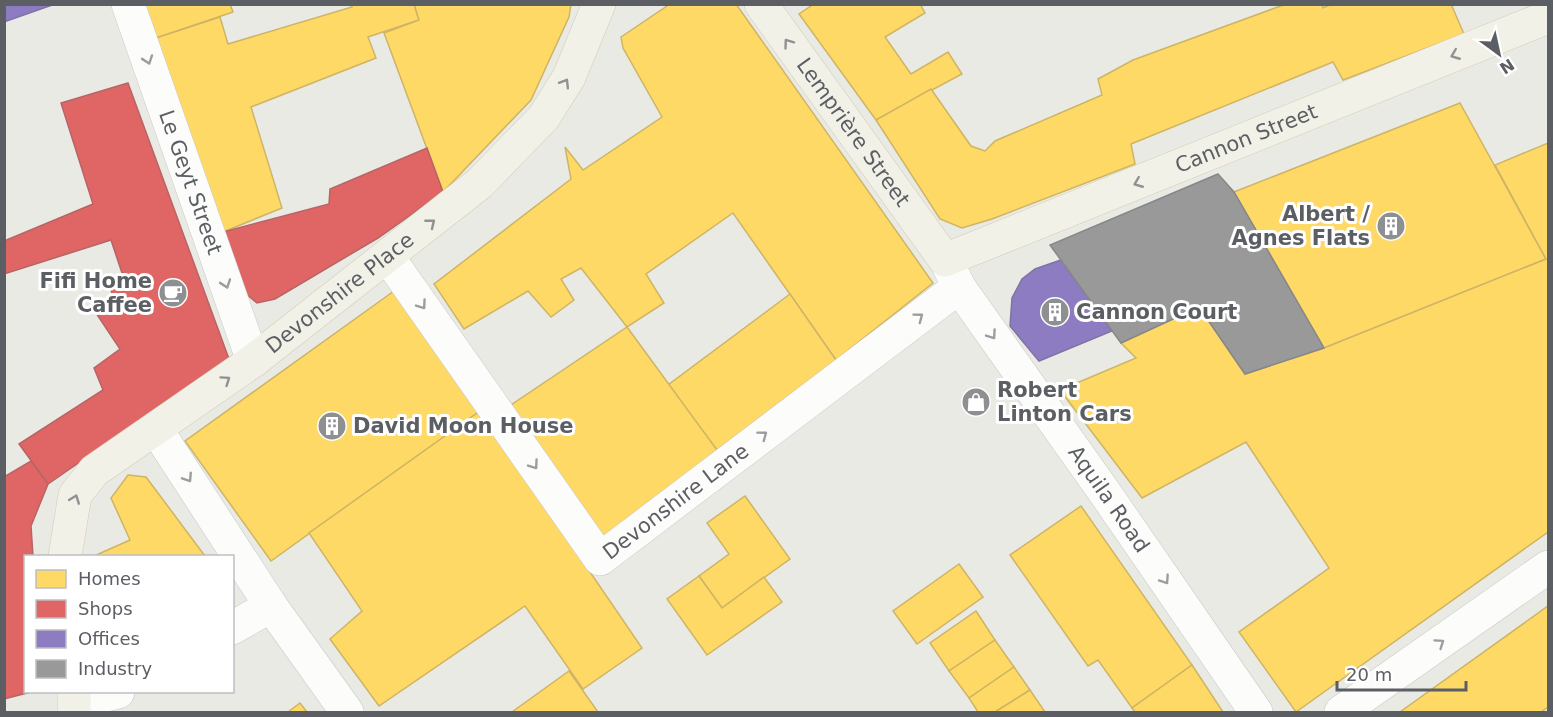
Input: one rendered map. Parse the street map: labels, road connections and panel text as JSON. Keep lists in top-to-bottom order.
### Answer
{
  "streets": {
    "main road": ["Lemprière Street", "Cannon Street", "Devonshire Place"],
    "street": ["Le Geyt Street", "Devonshire Lane", "Aquila Road"]
  },
  "crossings": [
    ["Lemprière Street", "Cannon Street"],
    ["Lemprière Street", "Devonshire Lane"],
    ["Lemprière Street", "Aquila Road"],
    ["Cannon Street", "Devonshire Lane"],
    ["Cannon Street", "Aquila Road"],
    ["Le Geyt Street", "Devonshire Place"],
    ["Devonshire Place", "Devonshire Lane"],
    ["Devonshire Lane", "Aquila Road"]
  ],
  "one_way": [
    "Lemprière Street",
    "Cannon Street",
    "Le Geyt Street",
    "Devonshire Place",
    "Aquila Road"
  ],
  "places": {
    "building": ["Albert / Agnes Flats", "Cannon Court", "David Moon House"],
    "cafe": ["Fifi Home Caffee"],
    "shop": ["Robert Linton Cars"]
  },
  "legend": [
    "Homes",
    "Shops",
    "Offices",
    "Industry"
  ],
  "scale_bar": "20 m",
  "north": "bottom right"
}
